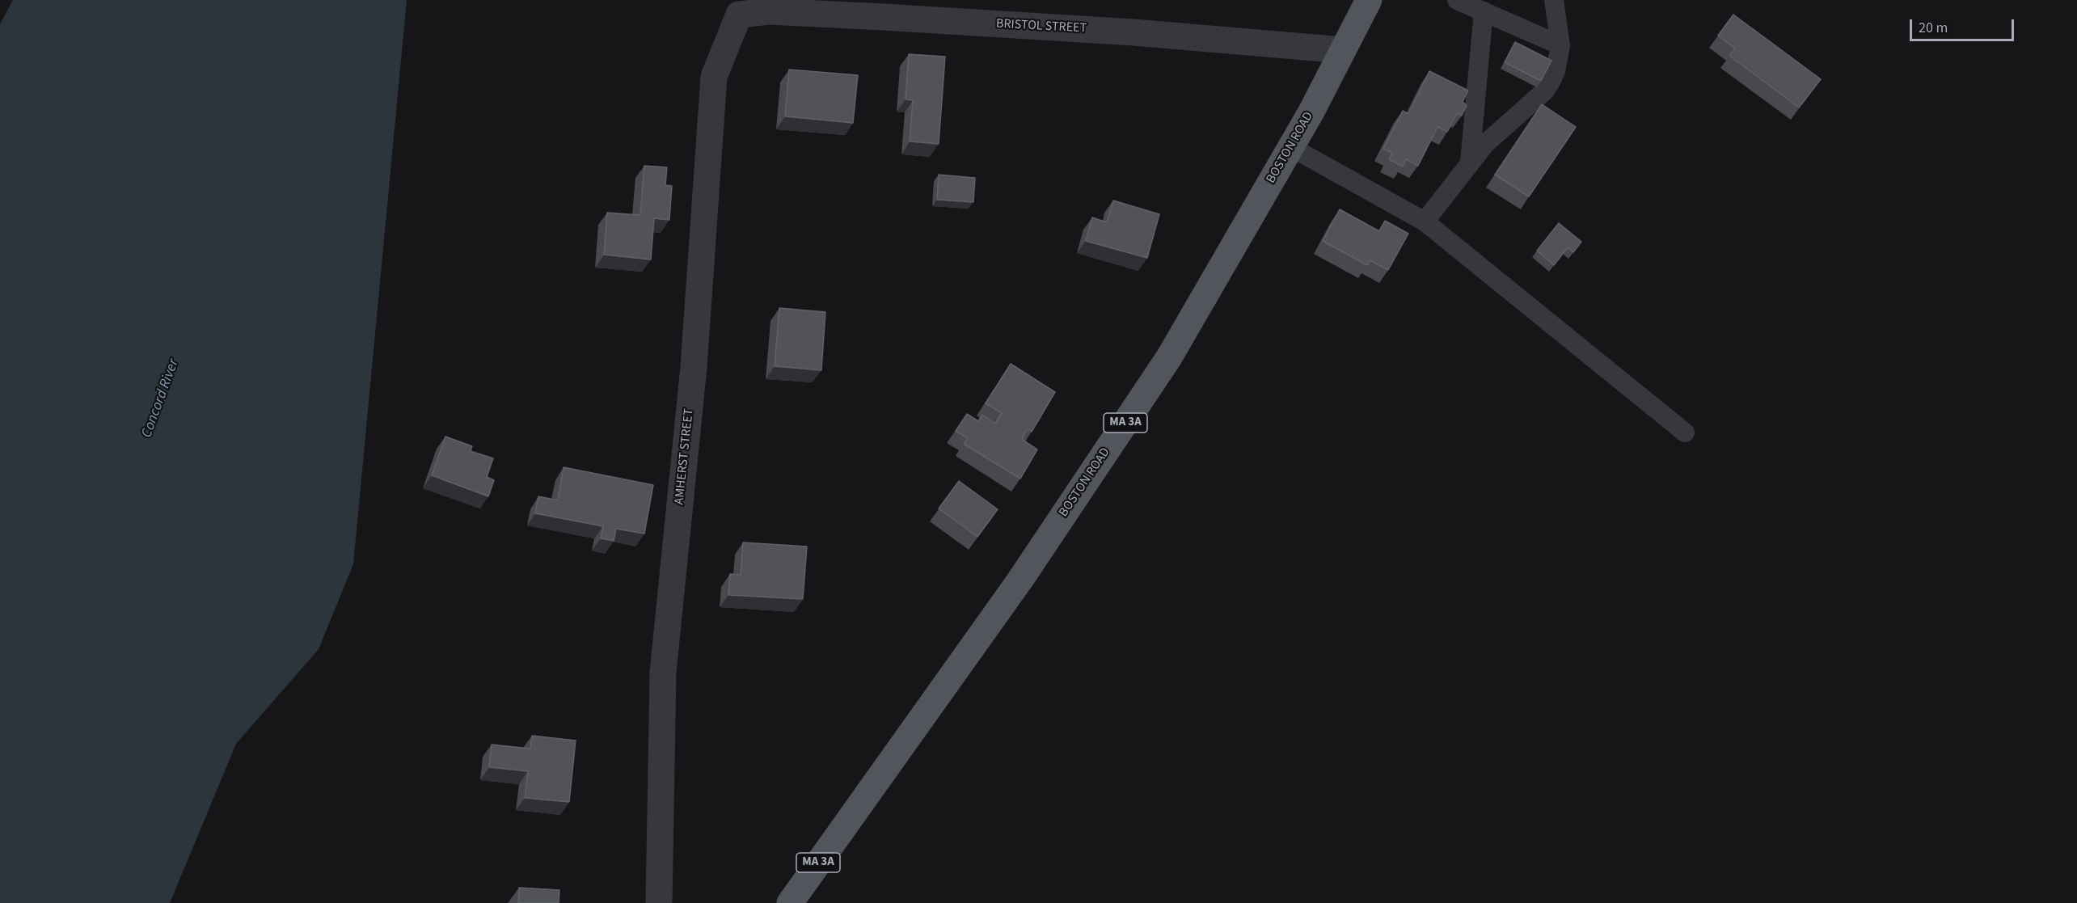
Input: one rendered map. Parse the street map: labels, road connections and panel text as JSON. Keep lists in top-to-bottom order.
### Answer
{
  "streets": {
    "main road": ["BOSTON ROAD", "MA 3A"],
    "street": ["BRISTOL STREET", "AMHERST STREET"]
  },
  "crossings": [
    ["BRISTOL STREET", "BOSTON ROAD"],
    ["BRISTOL STREET", "AMHERST STREET"]
  ],
  "water": ["Concord River"],
  "scale_bar": "20 m"
}
